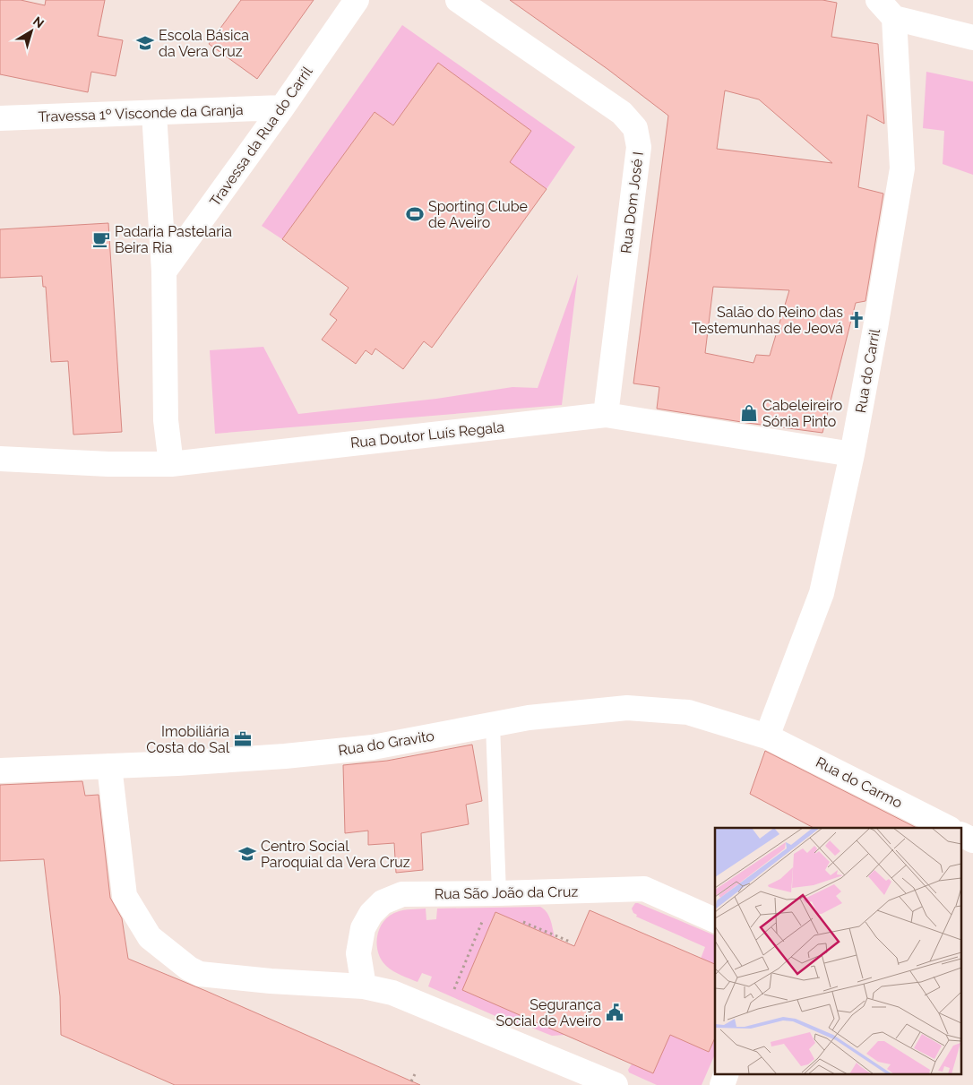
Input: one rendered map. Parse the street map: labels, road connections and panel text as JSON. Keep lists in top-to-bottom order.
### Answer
{
  "streets": {
    "street": [
      "Travessa 1º Visconde da Granja",
      "Travessa da Rua do Carril",
      "Rua Dom José I",
      "Rua do Carril",
      "Rua Doutor Luís Regala",
      "Rua do Gravito",
      "Rua do Carmo",
      "Rua São João da Cruz"
    ]
  },
  "crossings": [
    ["Travessa 1º Visconde da Granja", "Travessa da Rua do Carril"],
    ["Rua Dom José I", "Rua Doutor Luís Regala"],
    ["Rua do Carril", "Rua Doutor Luís Regala"],
    ["Rua do Carril", "Rua do Gravito"],
    ["Rua do Carril", "Rua do Carmo"],
    ["Rua do Gravito", "Rua do Carmo"]
  ],
  "places": {
    "school or university": ["Escola Básica da Vera Cruz", "Centro Social Paroquial da Vera Cruz"],
    "sports": ["Sporting Clube de Aveiro"],
    "cafe": ["Padaria Pastelaria Beira Ria"],
    "church": ["Salão do Reino das Testemunhas de Jeová"],
    "shop": ["Cabeleireiro Sónia Pinto"],
    "office": ["Imobiliária Costa do Sal"],
    "public building": ["Segurança Social de Aveiro"]
  },
  "north": "top right"
}
